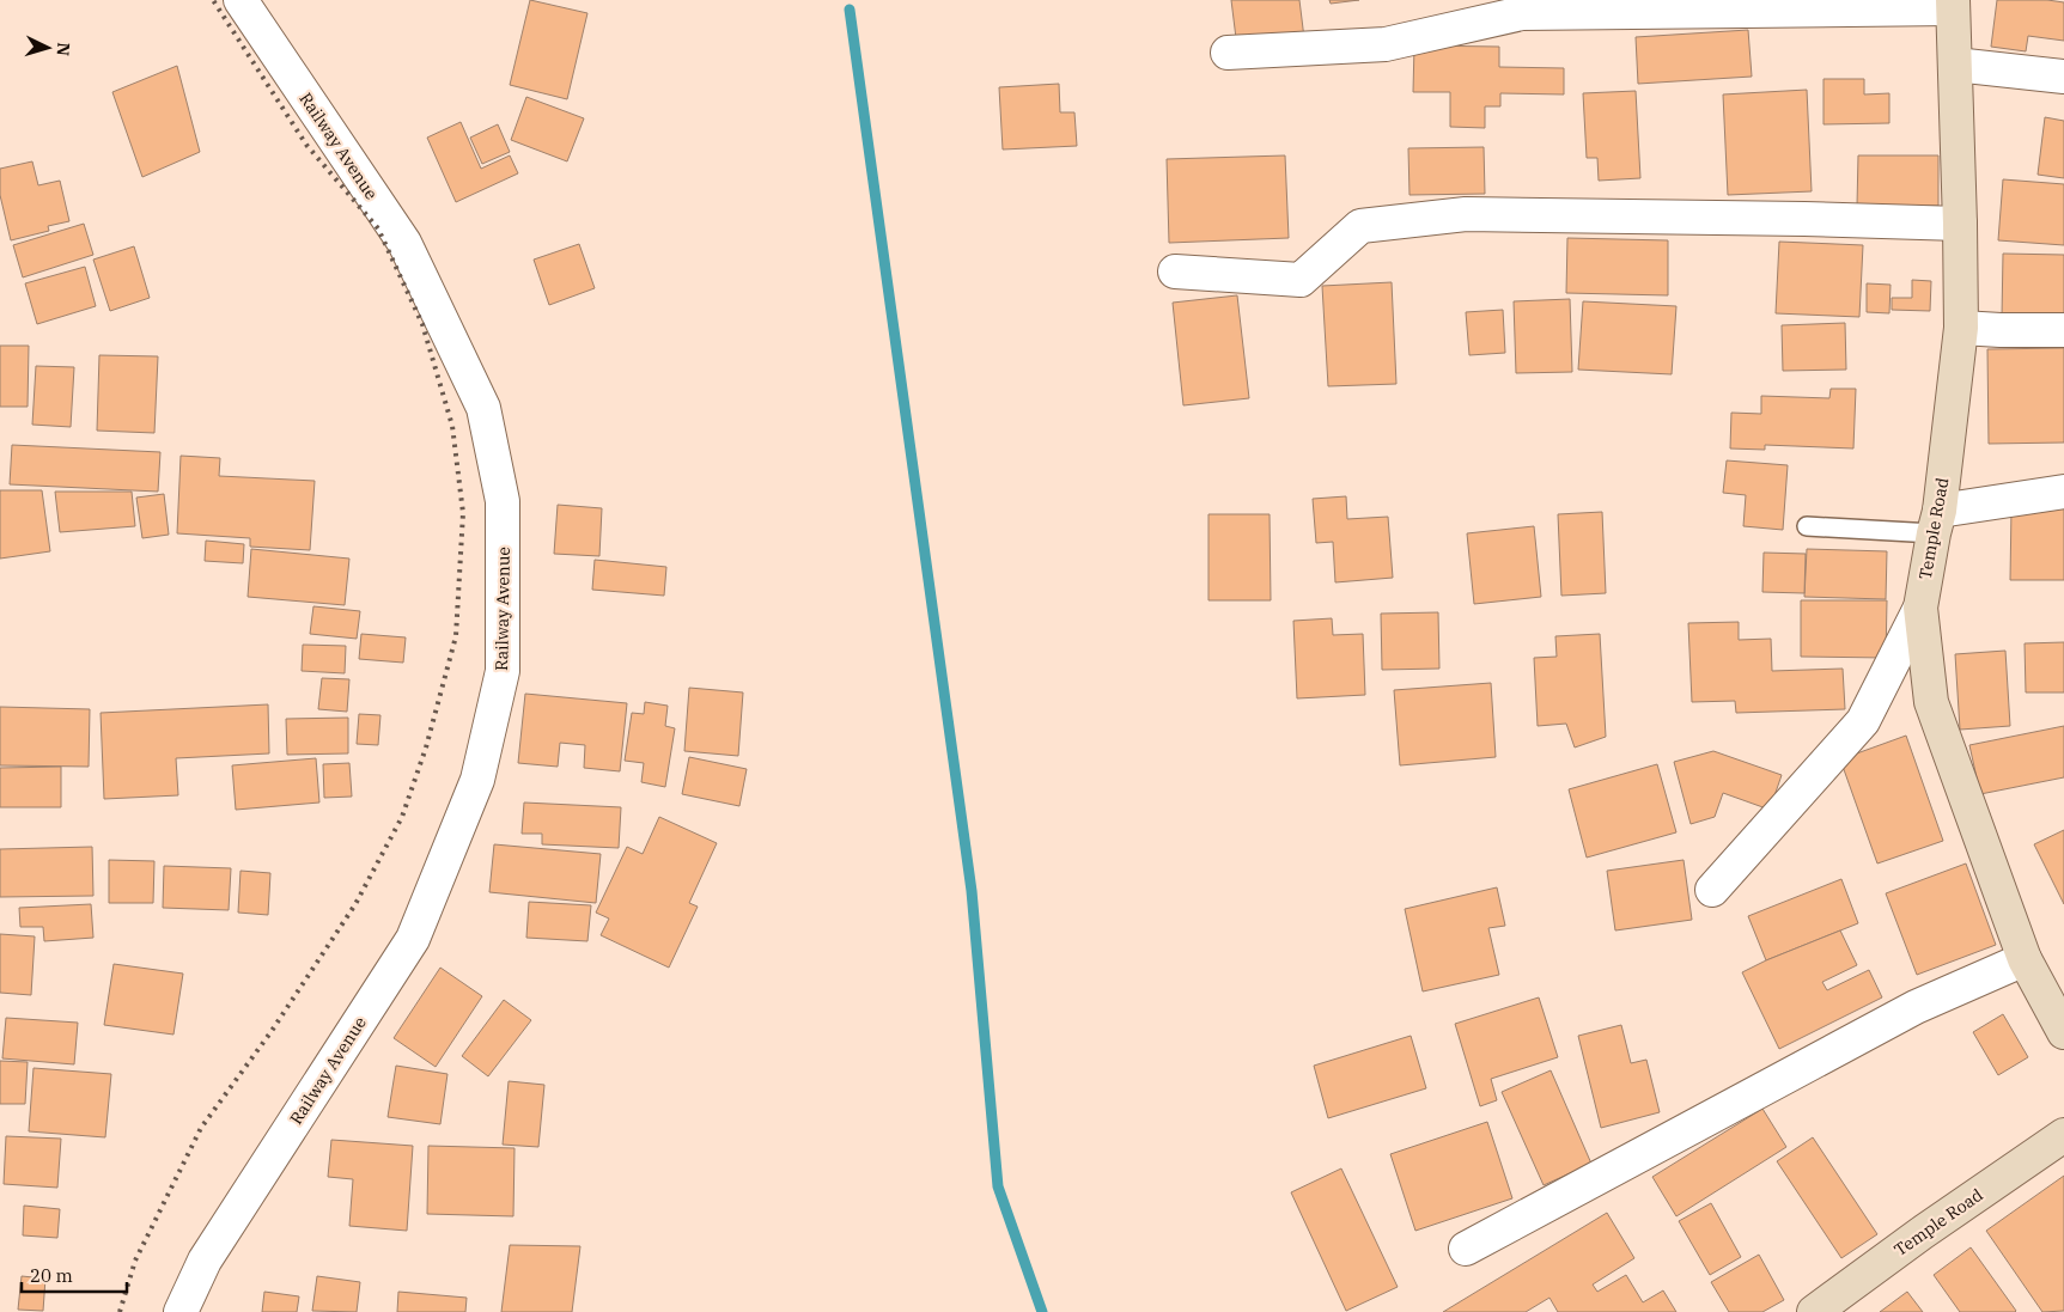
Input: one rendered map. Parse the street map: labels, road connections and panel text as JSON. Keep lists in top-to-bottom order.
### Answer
{
  "streets": {
    "street": ["Railway Avenue", "Temple Road"]
  },
  "scale_bar": "20 m",
  "north": "right"
}
